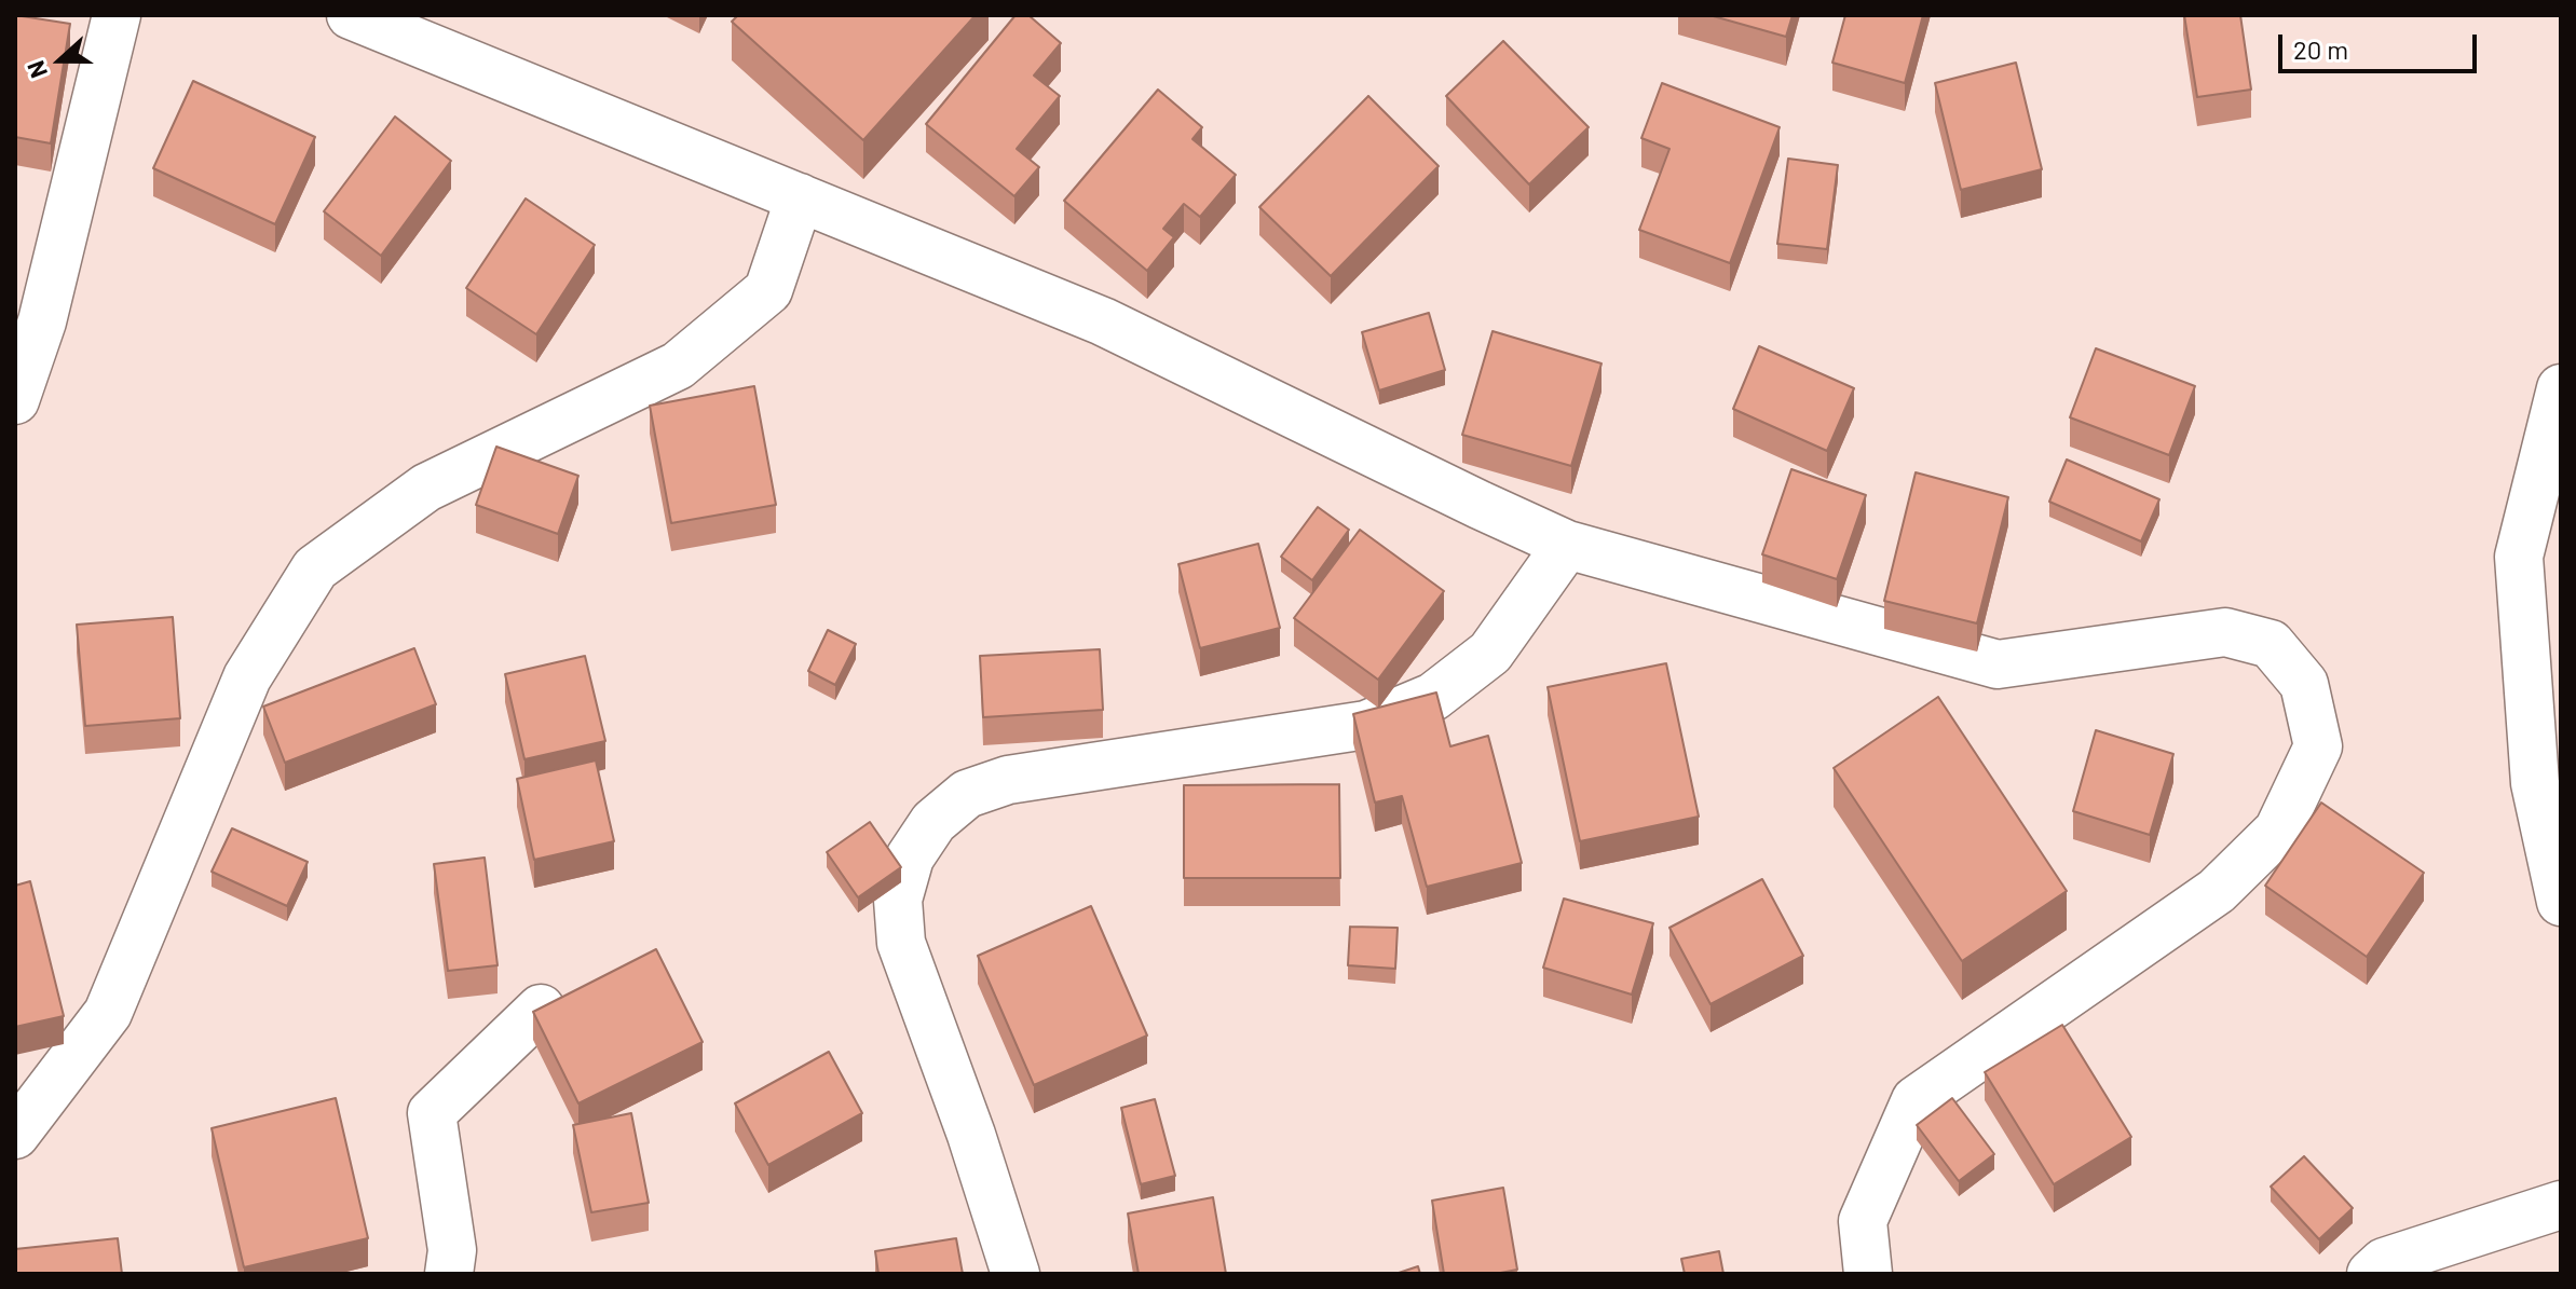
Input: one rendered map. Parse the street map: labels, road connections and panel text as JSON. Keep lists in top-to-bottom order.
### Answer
{
  "scale_bar": "20 m",
  "north": "left"
}
